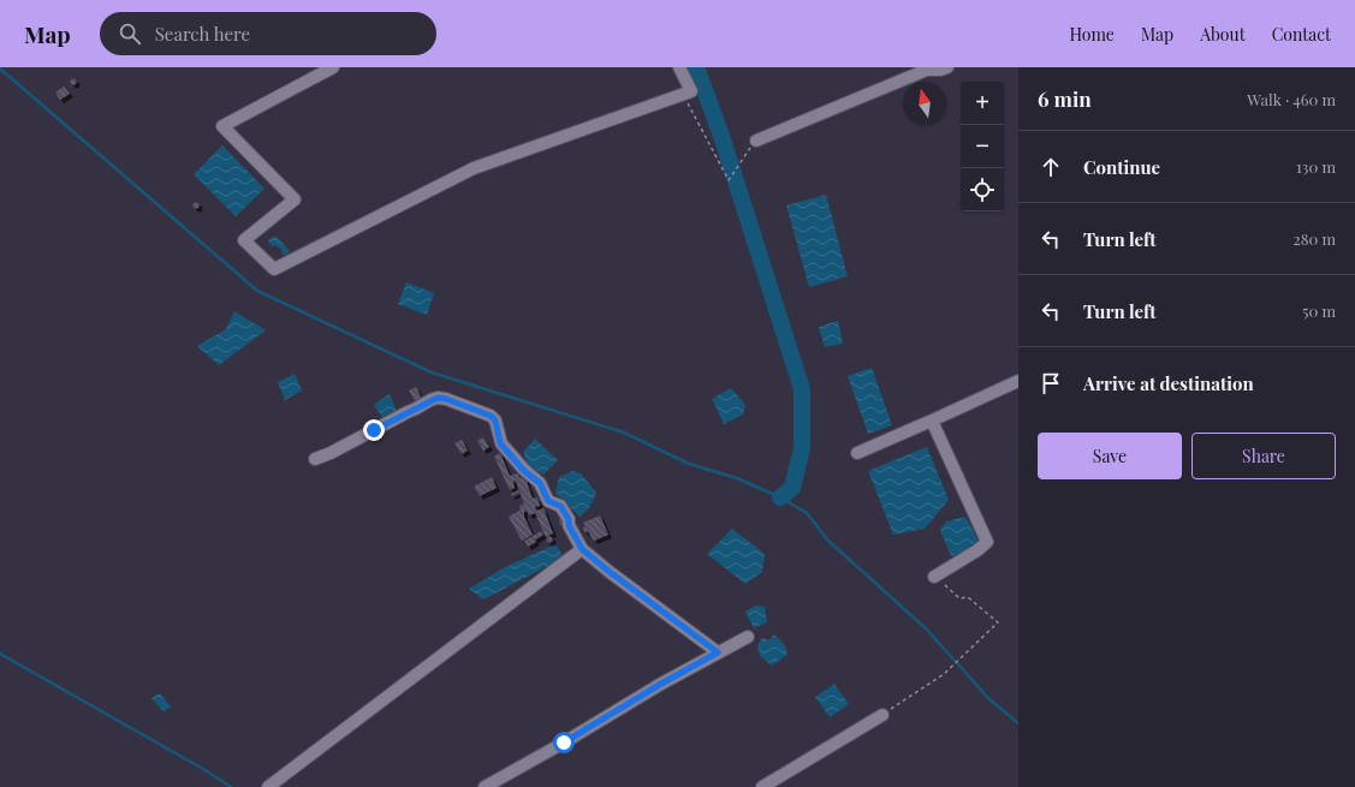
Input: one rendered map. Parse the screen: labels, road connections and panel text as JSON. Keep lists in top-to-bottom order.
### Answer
{
  "north": "top",
  "page": {
    "header": "Map",
    "search": "Search here",
    "nav": [
      "Home",
      "Map",
      "About",
      "Contact"
    ],
    "heading": ["6 min", "Walk · 460 m"],
    "map_buttons": ["+", "−"],
    "list": [
      ["Continue", "130 m"],
      ["Turn left", "280 m"],
      ["Turn left", "50 m"],
      "Arrive at destination"
    ],
    "buttons": ["Save", "Share"]
  }
}
